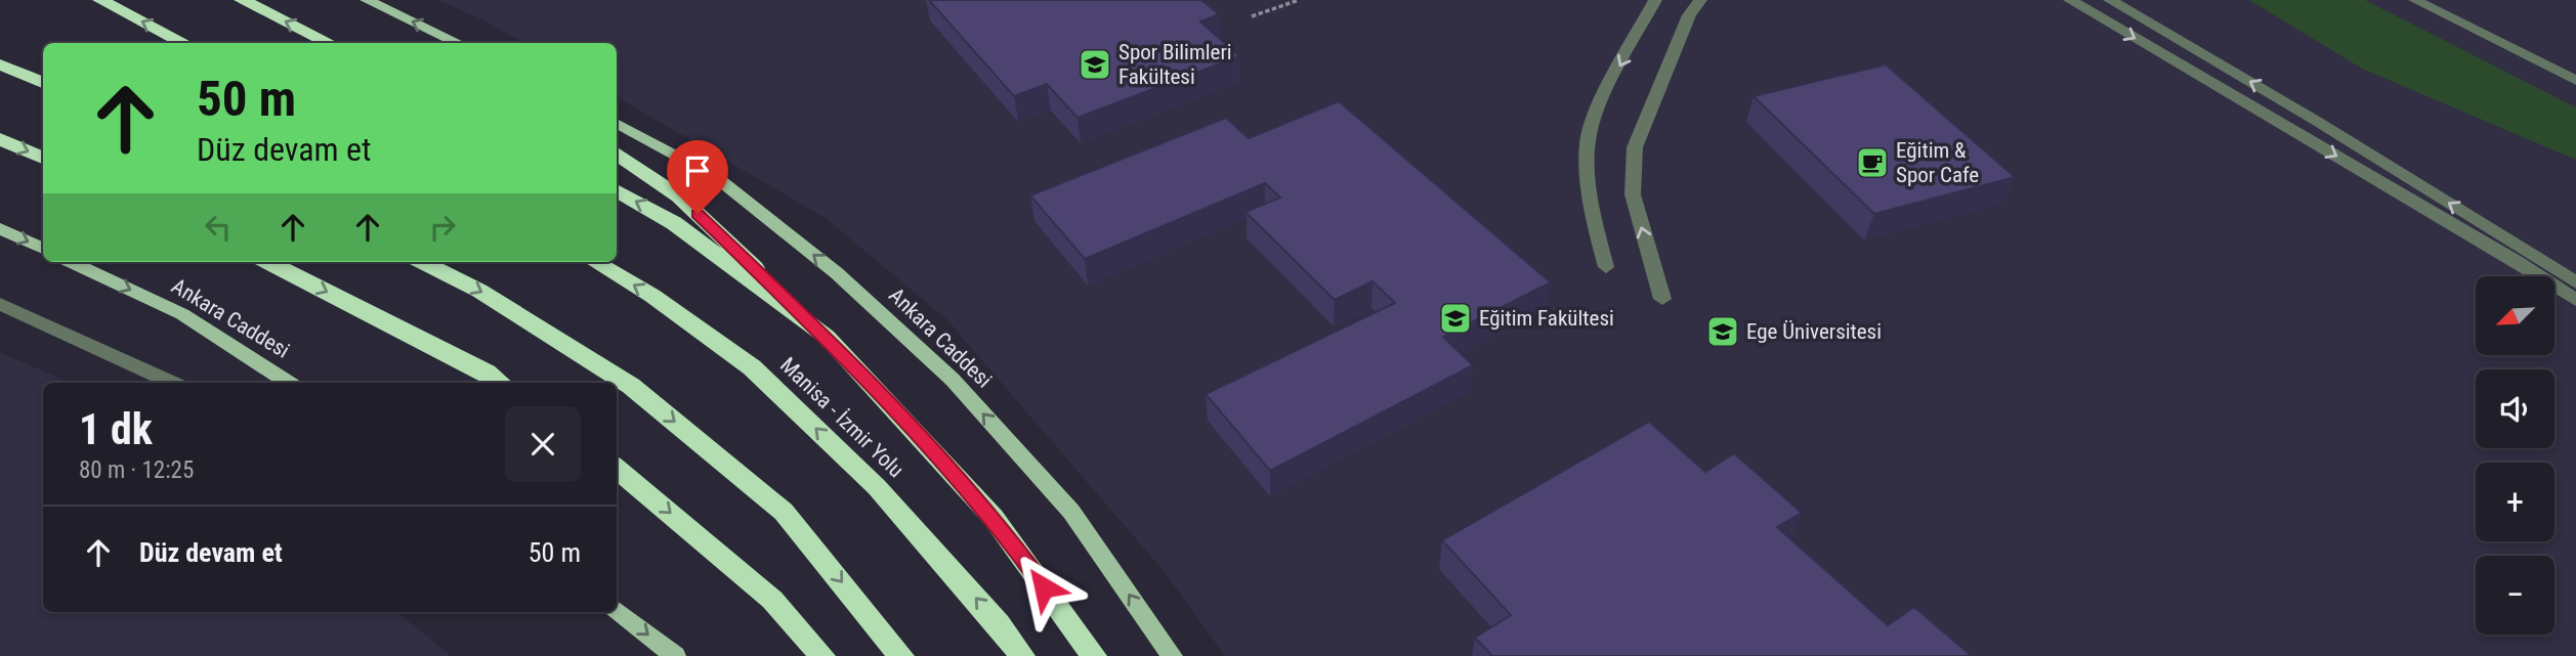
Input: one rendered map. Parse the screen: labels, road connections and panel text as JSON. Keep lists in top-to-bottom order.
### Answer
{
  "streets": {
    "highway": ["Manisa - İzmir Yolu"],
    "main road": ["Ankara Caddesi"]
  },
  "places": {
    "school or university": ["Spor Bilimleri Fakültesi", "Eğitim Fakültesi", "Ege Üniversitesi"],
    "cafe": ["Eğitim & Spor Cafe"]
  },
  "north": "bottom left",
  "page": {
    "turn": ["50 m", "Düz devam et"],
    "map_buttons": ["+", "−"],
    "heading": ["1 dk", "80 m · 12:25"],
    "list": [
      {
        "name": "Düz devam et",
        "value": "50 m"
      }
    ]
  }
}
